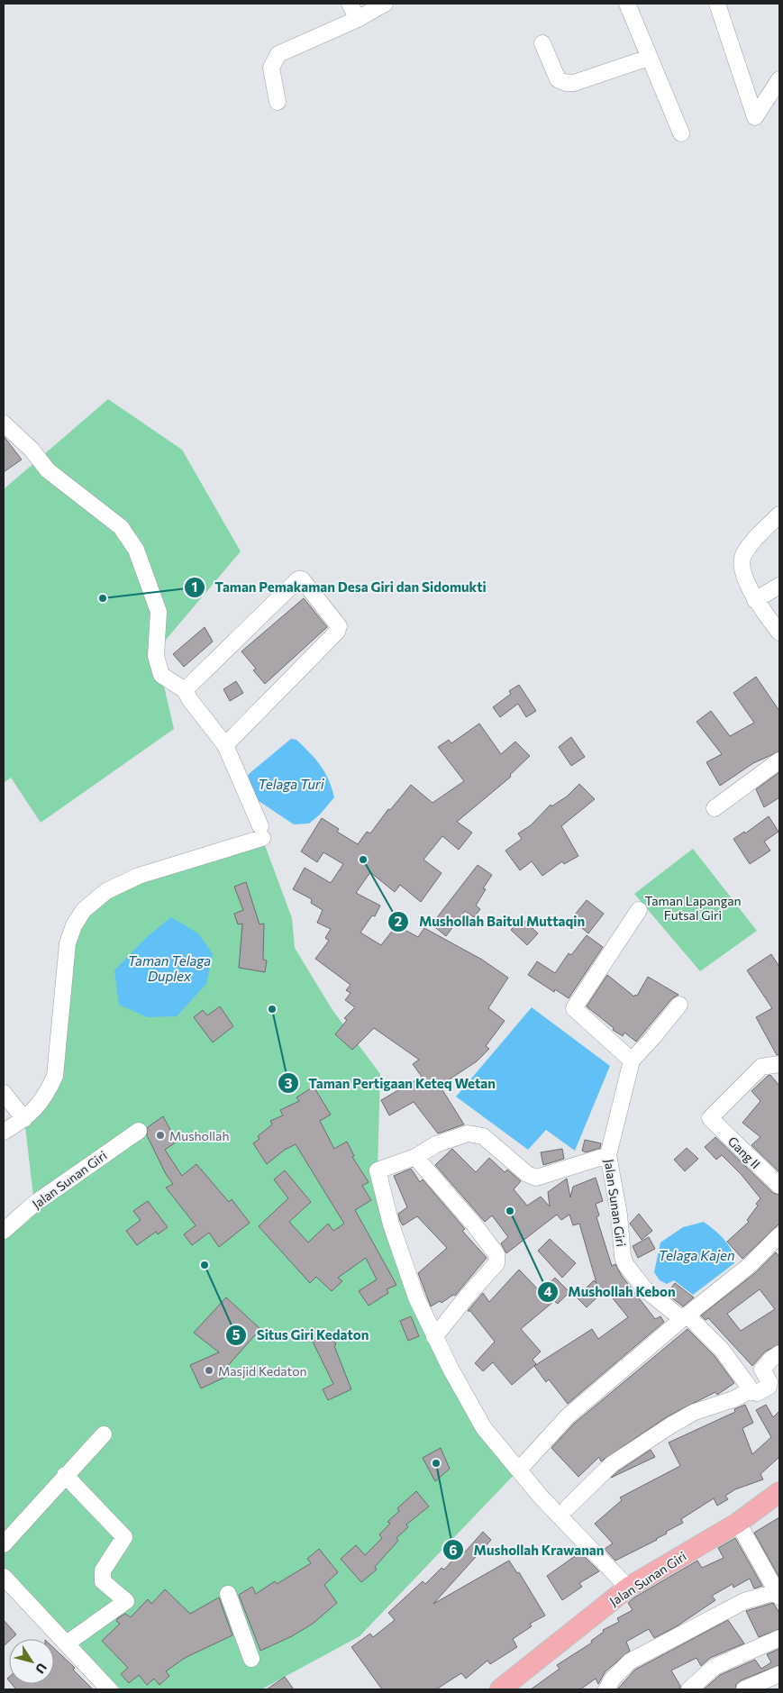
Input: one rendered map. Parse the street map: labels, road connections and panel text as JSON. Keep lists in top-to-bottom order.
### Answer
{
  "streets": {
    "main road": ["Jalan Sunan Giri"],
    "street": ["Gang II"]
  },
  "water": ["Telaga Turi", "Taman Telaga Duplex", "Telaga Kajen"],
  "parks": ["Taman Lapangan Futsal Giri"],
  "places": [
    "Taman Pemakaman Desa Giri dan Sidomukti",
    "Mushollah Baitul Muttaqin",
    "Taman Pertigaan Keteq Wetan",
    "Mushollah",
    "Mushollah Kebon",
    "Situs Giri Kedaton",
    "Masjid Kedaton",
    "Mushollah Krawanan"
  ],
  "north": "bottom right"
}
